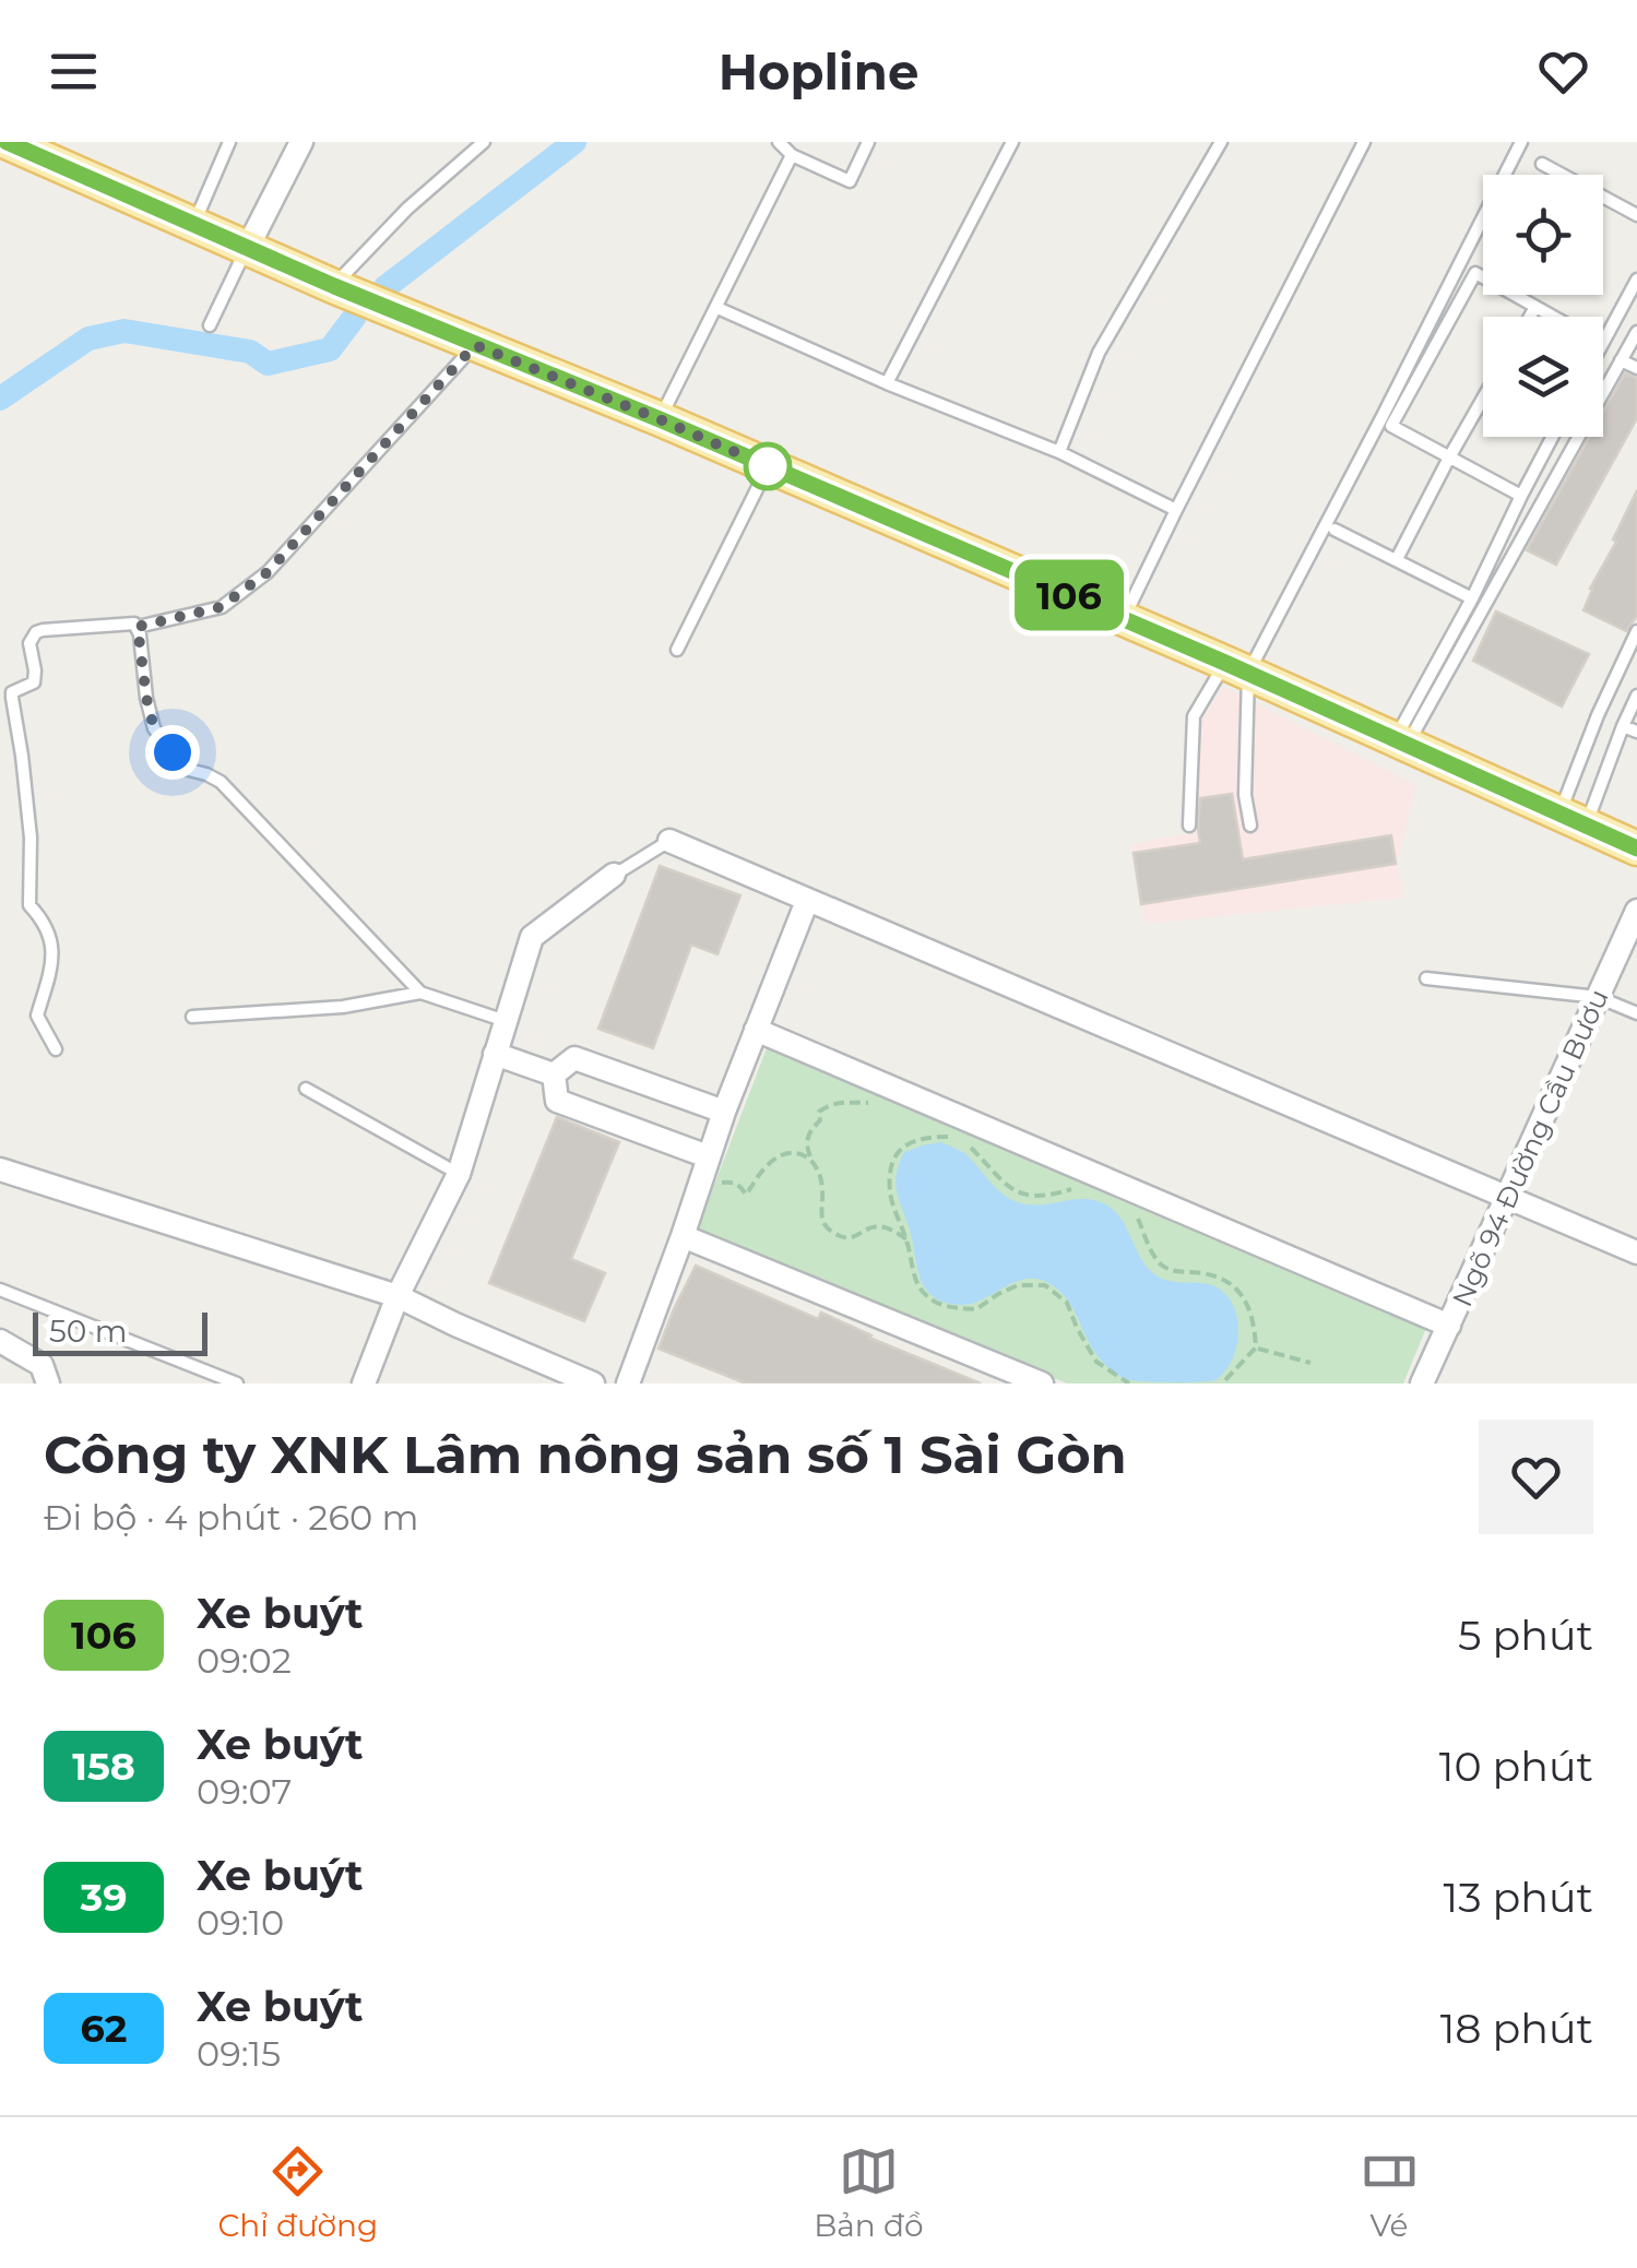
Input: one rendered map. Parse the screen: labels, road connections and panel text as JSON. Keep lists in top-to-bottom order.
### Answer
{
  "streets": {
    "street": ["Ngõ 94 Đường Cầu Bươu"]
  },
  "lines": ["bus line 106"],
  "scale_bar": "50 m",
  "page": {
    "header": "Hopline",
    "on_map": "106",
    "scale": "50 m",
    "heading": ["Công ty XNK Lâm nông sản số 1 Sài Gòn", "Đi bộ · 4 phút · 260 m"],
    "list": [
      {
        "mark": "106",
        "name": "Xe buýt",
        "note": "09:02",
        "value": "5 phút"
      },
      {
        "mark": "158",
        "name": "Xe buýt",
        "note": "09:07",
        "value": "10 phút"
      },
      {
        "mark": "39",
        "name": "Xe buýt",
        "note": "09:10",
        "value": "13 phút"
      },
      {
        "mark": "62",
        "name": "Xe buýt",
        "note": "09:15",
        "value": "18 phút"
      }
    ],
    "tabs": ["Chỉ đường", "Bản đồ", "Vé"]
  }
}
